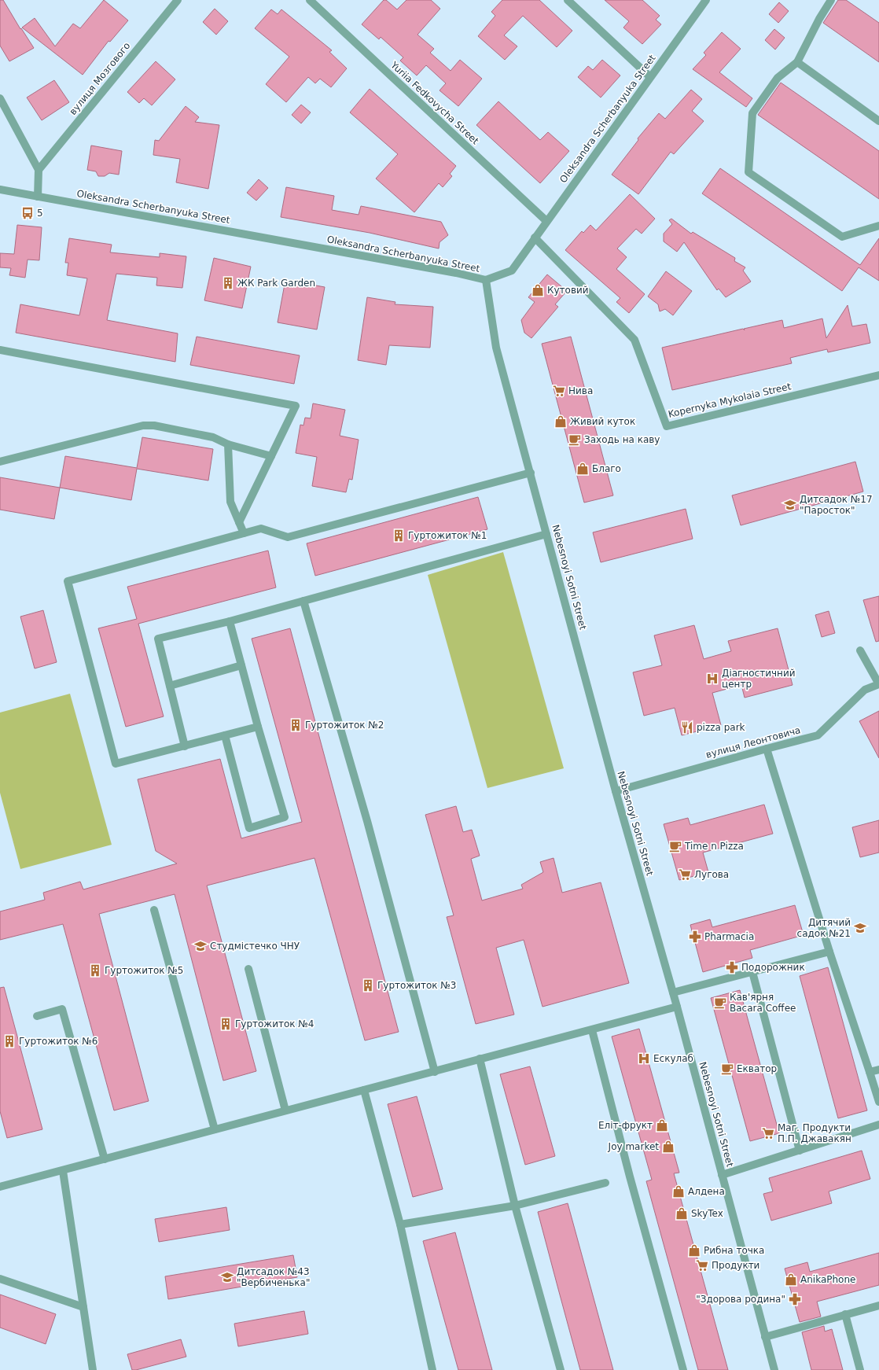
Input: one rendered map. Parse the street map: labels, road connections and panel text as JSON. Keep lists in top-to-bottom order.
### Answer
{
  "streets": {
    "street": [
      "вулиця Мозгового",
      "Yuriia Fedkovycha Street",
      "Oleksandra Scherbanyuka Street",
      "Kopernyka Mykolaia Street",
      "Nebesnoyi Sotni Street",
      "вулиця Леонтовича"
    ]
  },
  "crossings": [
    ["Yuriia Fedkovycha Street", "Oleksandra Scherbanyuka Street"],
    ["Oleksandra Scherbanyuka Street", "Kopernyka Mykolaia Street"],
    ["Oleksandra Scherbanyuka Street", "Nebesnoyi Sotni Street"],
    ["Nebesnoyi Sotni Street", "вулиця Леонтовича"]
  ],
  "places": {
    "bus stop": ["5"],
    "building": [
      "ЖК Park Garden",
      "Гуртожиток №1",
      "Гуртожиток №2",
      "Гуртожиток №5",
      "Гуртожиток №3",
      "Гуртожиток №4",
      "Гуртожиток №6"
    ],
    "shop": [
      "Кутовий",
      "Живий куток",
      "Благо",
      "Еліт-фрукт",
      "Joy market",
      "Алдена",
      "SkyTex",
      "Рибна точка",
      "AnikaPhone"
    ],
    "supermarket": [
      "Нива",
      "Лугова",
      "Маг. Продукти П.П. Джавакян",
      "Продукти"
    ],
    "cafe": [
      "Заходь на каву",
      "Time n Pizza",
      "Кав'ярня Bacara Coffee",
      "Екватор"
    ],
    "school or university": [
      "Дитсадок №17 \"Паросток\"",
      "Дитячий садок №21",
      "Студмістечко ЧНУ",
      "Дитсадок №43 \"Вербиченька\""
    ],
    "hospital": ["Діагностичний центр", "Ескулаб"],
    "restaurant": ["pizza park"],
    "pharmacy": ["Pharmacia", "Подорожник", "\"Здорова родина\""]
  }
}
